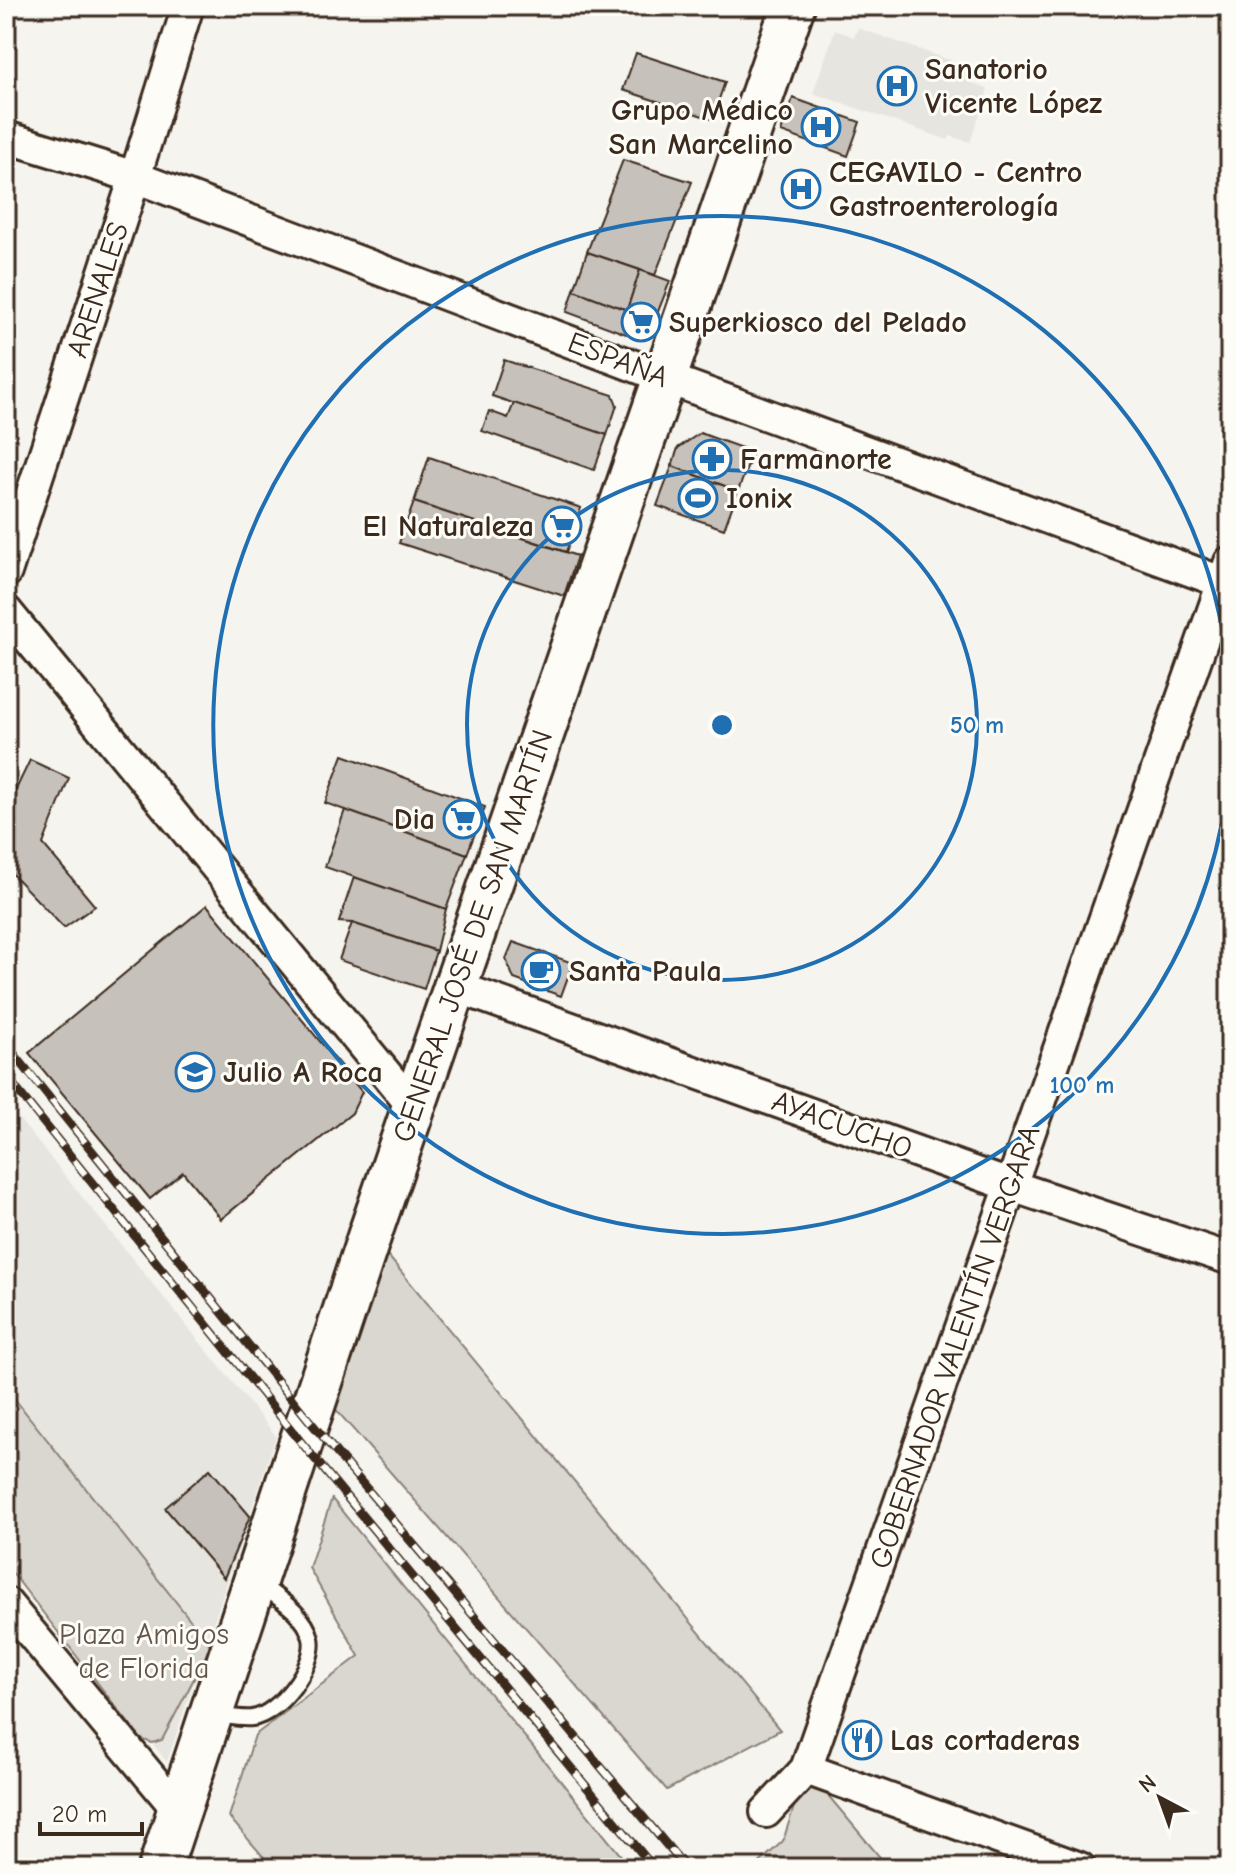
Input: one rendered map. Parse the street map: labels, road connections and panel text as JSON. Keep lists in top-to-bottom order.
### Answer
{
  "streets": {
    "street": [
      "ARENALES",
      "ESPAÑA",
      "GENERAL JOSÉ DE SAN MARTÍN",
      "AYACUCHO",
      "GOBERNADOR VALENTÍN VERGARA"
    ]
  },
  "crossings": [
    ["ARENALES", "ESPAÑA"],
    ["ESPAÑA", "GENERAL JOSÉ DE SAN MARTÍN"],
    ["ESPAÑA", "GOBERNADOR VALENTÍN VERGARA"],
    ["GENERAL JOSÉ DE SAN MARTÍN", "AYACUCHO"],
    ["AYACUCHO", "GOBERNADOR VALENTÍN VERGARA"]
  ],
  "parks": ["Plaza Amigos de Florida"],
  "places": {
    "hospital": ["Sanatorio Vicente López", "Grupo Médico San Marcelino", "CEGAVILO - Centro Gastroenterología"],
    "supermarket": ["Superkiosco del Pelado", "El Naturaleza", "Dia"],
    "pharmacy": ["Farmanorte"],
    "sports": ["Ionix"],
    "cafe": ["Santa Paula"],
    "school or university": ["Julio A Roca"],
    "restaurant": ["Las cortaderas"]
  },
  "scale_bar": "20 m",
  "north": "top left",
  "rings": ["50 m", "100 m"]
}
